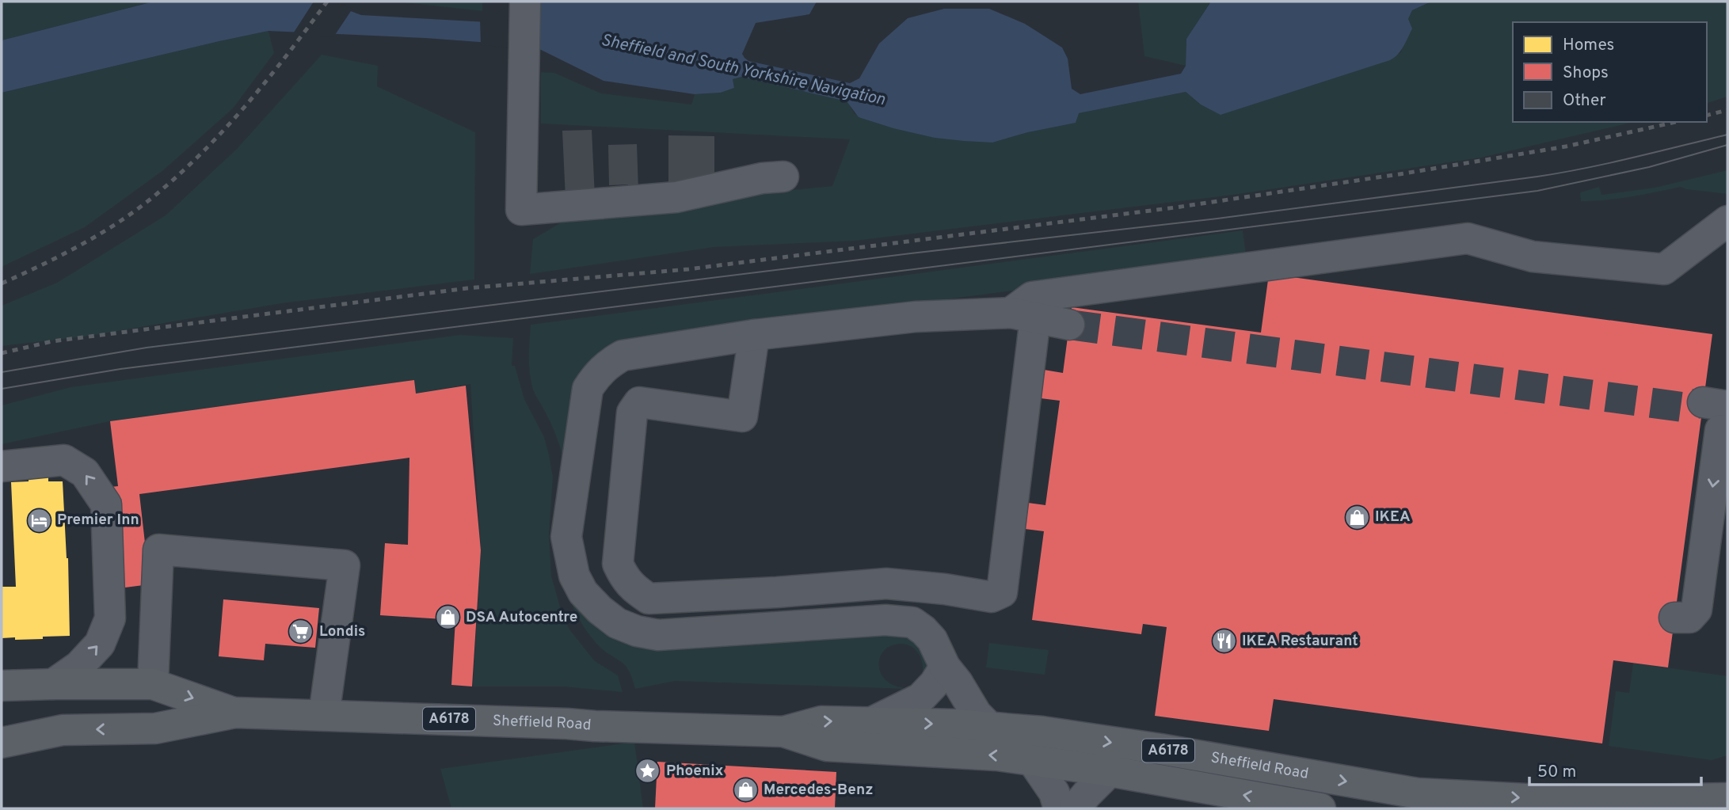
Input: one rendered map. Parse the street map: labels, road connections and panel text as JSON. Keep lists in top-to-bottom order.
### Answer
{
  "streets": {
    "main road": ["A6178", "Sheffield Road"]
  },
  "crossings": [
    ["A6178", "Sheffield Road"]
  ],
  "water": ["Sheffield and South Yorkshire Navigation"],
  "places": {
    "shop": ["IKEA", "DSA Autocentre", "Mercedes-Benz"],
    "hotel": ["Premier Inn"],
    "supermarket": ["Londis"],
    "restaurant": ["IKEA Restaurant"],
    "place": ["Phoenix"]
  },
  "legend": ["Homes", "Shops", "Other"],
  "scale_bar": "50 m"
}
